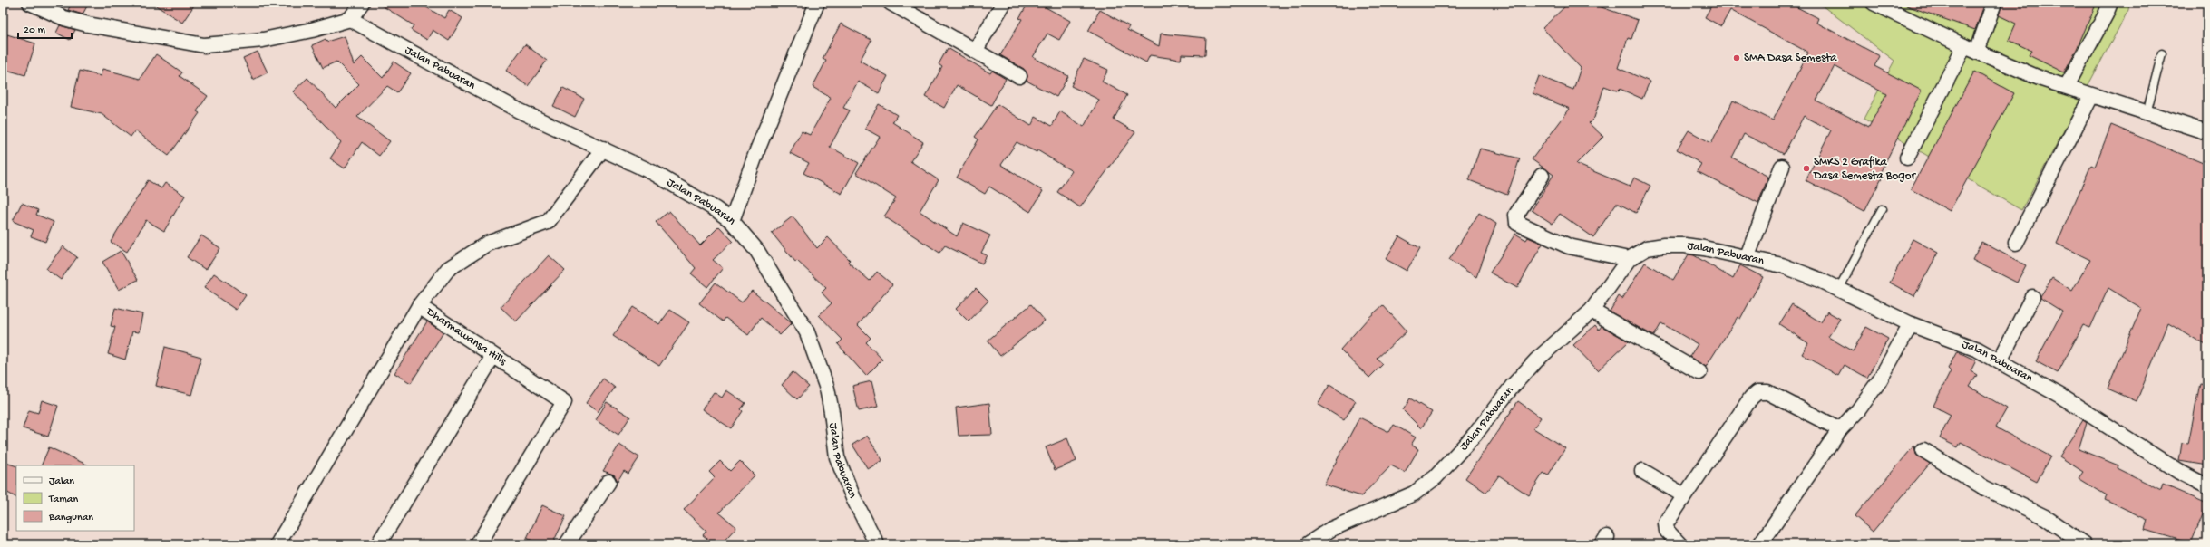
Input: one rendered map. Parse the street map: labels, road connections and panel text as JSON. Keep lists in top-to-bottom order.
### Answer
{
  "streets": {
    "street": ["Jalan Pabuaran", "Dharmawansa Hills"]
  },
  "crossings": [
    ["Jalan Pabuaran", "Dharmawansa Hills"]
  ],
  "places": ["SMA Dasa Semesta", "SMKS 2 Grafika Dasa Semesta Bogor"],
  "legend": ["Jalan", "Taman", "Bangunan"],
  "scale_bar": "20 m"
}
